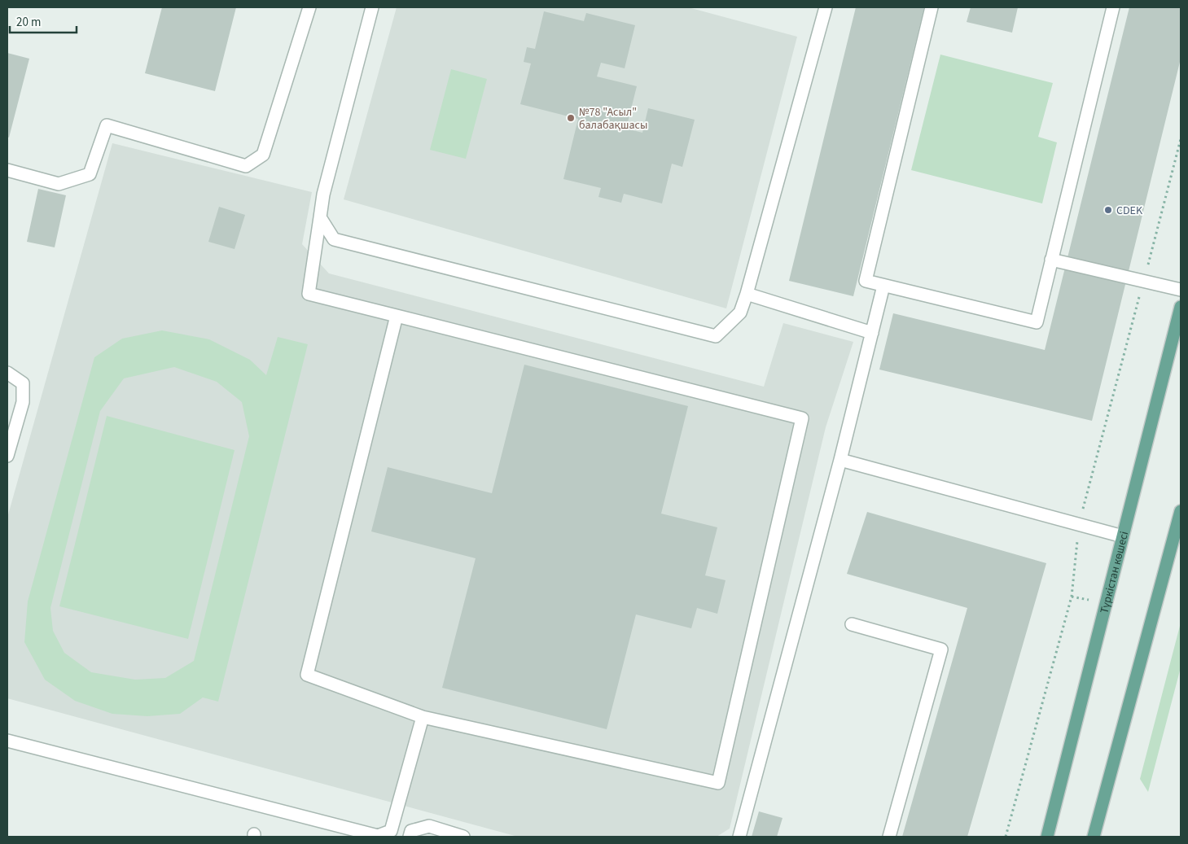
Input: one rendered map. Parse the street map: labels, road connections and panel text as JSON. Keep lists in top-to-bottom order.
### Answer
{
  "streets": {
    "main road": ["Түркістан көшесі"]
  },
  "places": ["№78 \"Асыл\" балабақшасы", "CDEK"],
  "scale_bar": "20 m"
}
